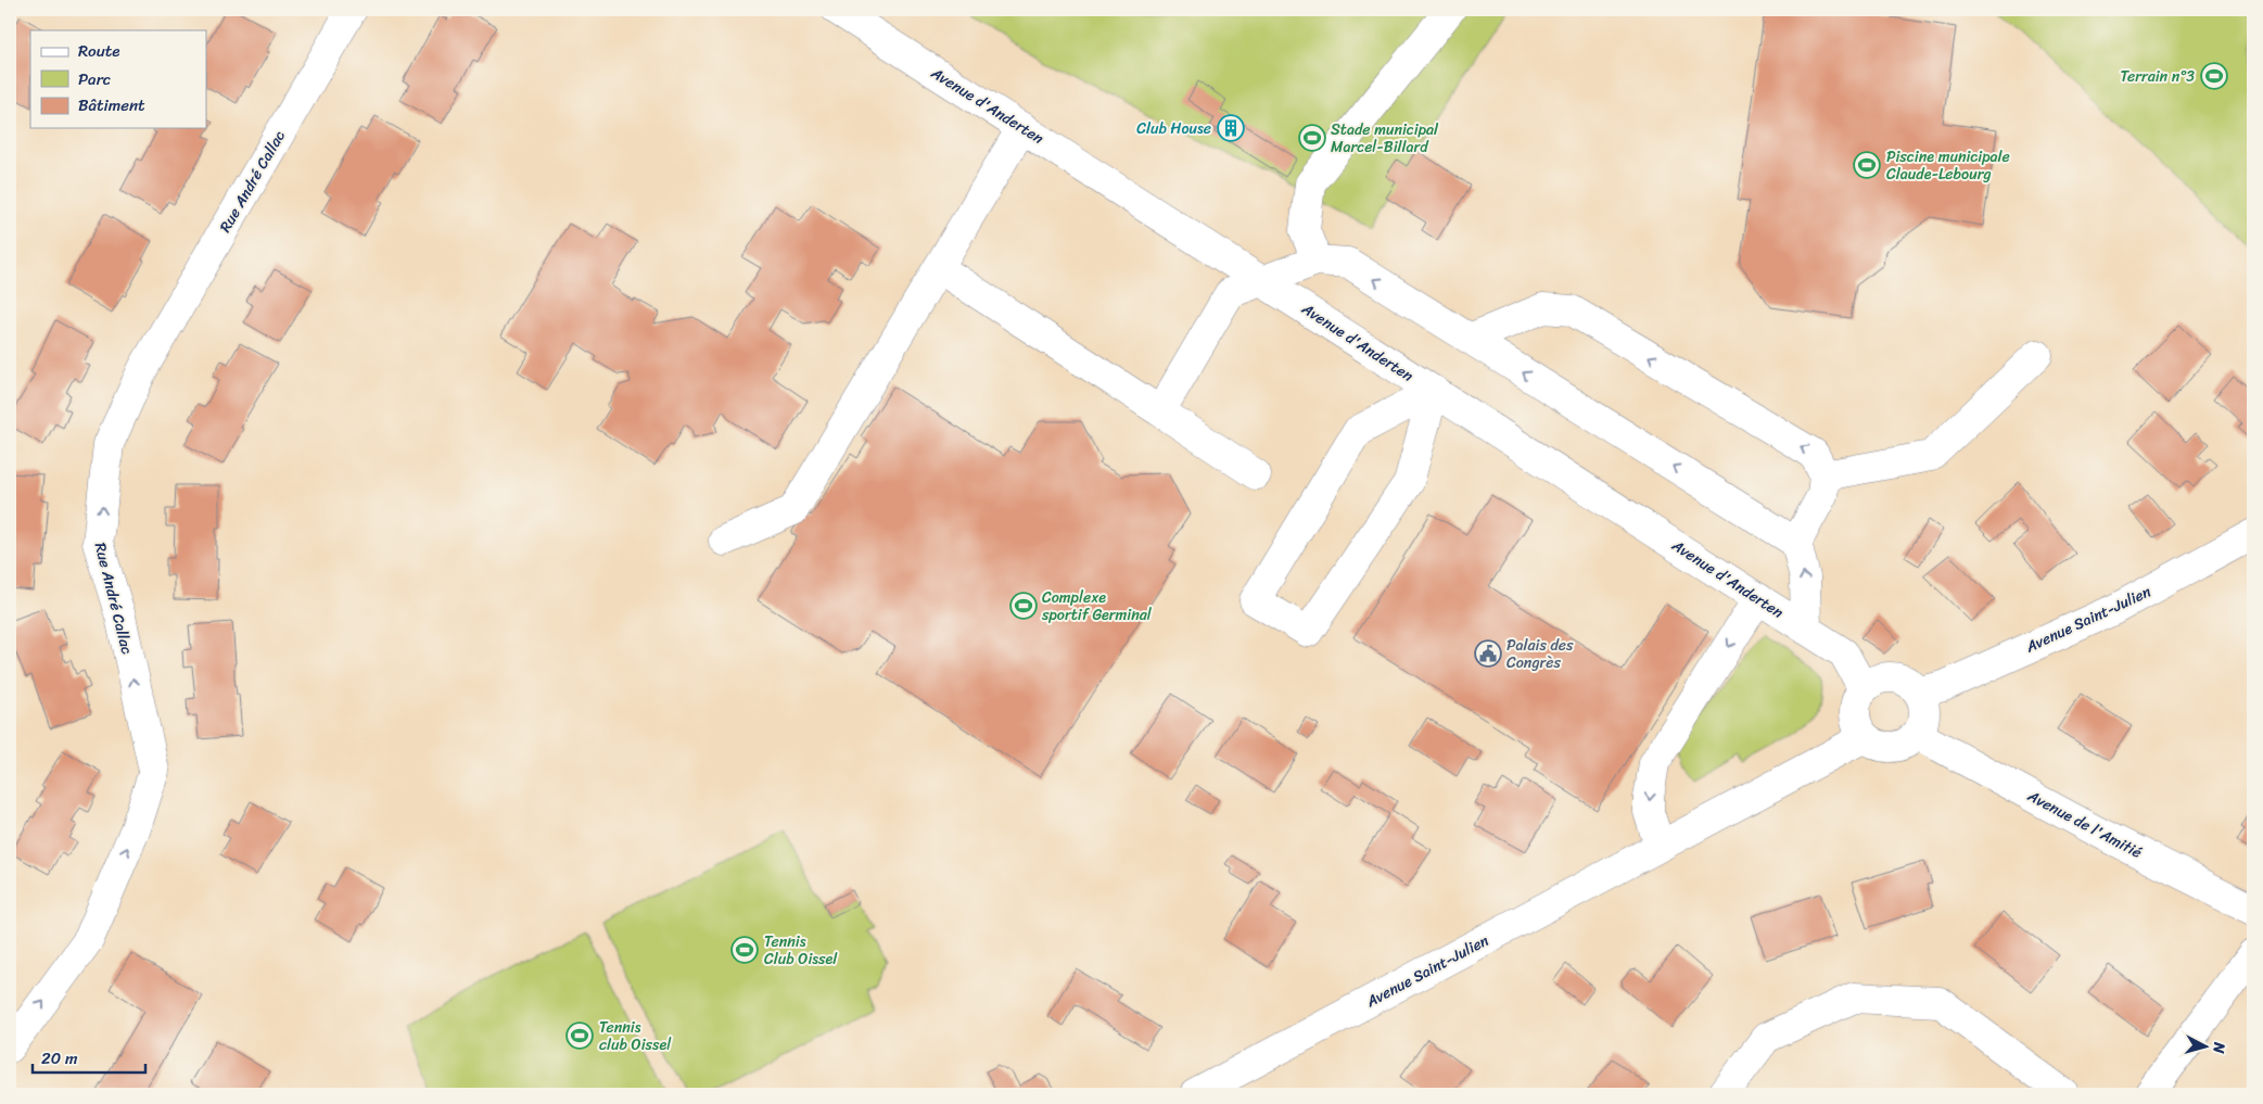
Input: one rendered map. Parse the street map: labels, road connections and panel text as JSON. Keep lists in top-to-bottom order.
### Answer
{
  "streets": {
    "street": [
      "Avenue d'Anderten",
      "Rue André Callac",
      "Avenue Saint-Julien",
      "Avenue de l'Amitié"
    ]
  },
  "crossings": [
    ["Avenue d'Anderten", "Avenue Saint-Julien"],
    ["Avenue d'Anderten", "Avenue de l'Amitié"],
    ["Avenue Saint-Julien", "Avenue de l'Amitié"]
  ],
  "one_way": ["Rue André Callac"],
  "places": {
    "sports": [
      "Terrain n°3",
      "Stade municipal Marcel-Billard",
      "Piscine municipale Claude-Lebourg",
      "Complexe sportif Germinal",
      "Tennis Club Oissel",
      "Tennis club Oissel"
    ],
    "building": ["Club House"],
    "public building": ["Palais des Congrès"]
  },
  "legend": ["Route", "Parc", "Bâtiment"],
  "scale_bar": "20 m",
  "north": "right"
}
